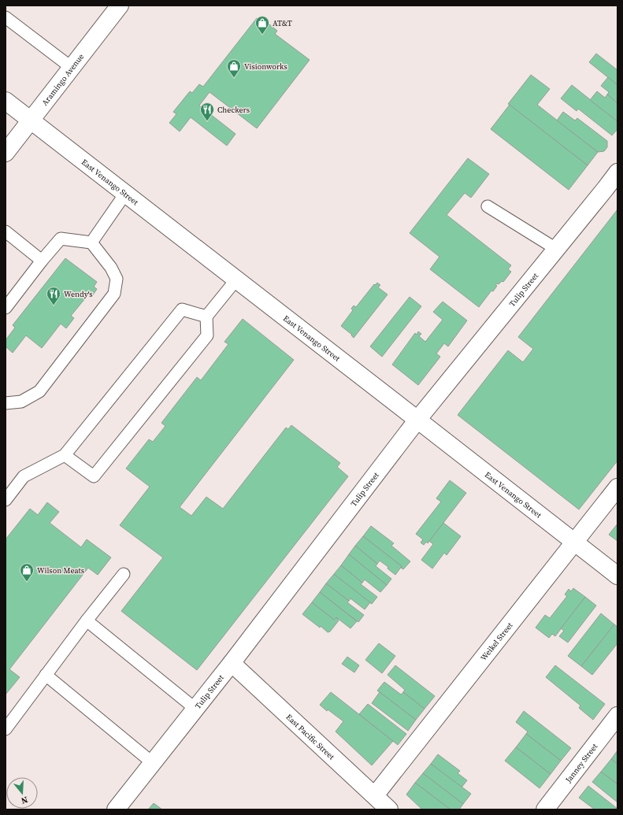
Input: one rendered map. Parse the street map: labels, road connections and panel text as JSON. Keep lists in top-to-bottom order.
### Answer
{
  "streets": {
    "street": [
      "Aramingo Avenue",
      "East Venango Street",
      "Tulip Street",
      "Weikel Street",
      "East Pacific Street",
      "Janney Street"
    ]
  },
  "crossings": [
    ["Aramingo Avenue", "East Venango Street"],
    ["East Venango Street", "Tulip Street"],
    ["East Venango Street", "Weikel Street"],
    ["Tulip Street", "East Pacific Street"],
    ["Weikel Street", "East Pacific Street"]
  ],
  "places": {
    "shop": ["AT&T", "Visionworks", "Wilson Meats"],
    "restaurant": ["Checkers", "Wendy's"]
  },
  "north": "bottom"
}
